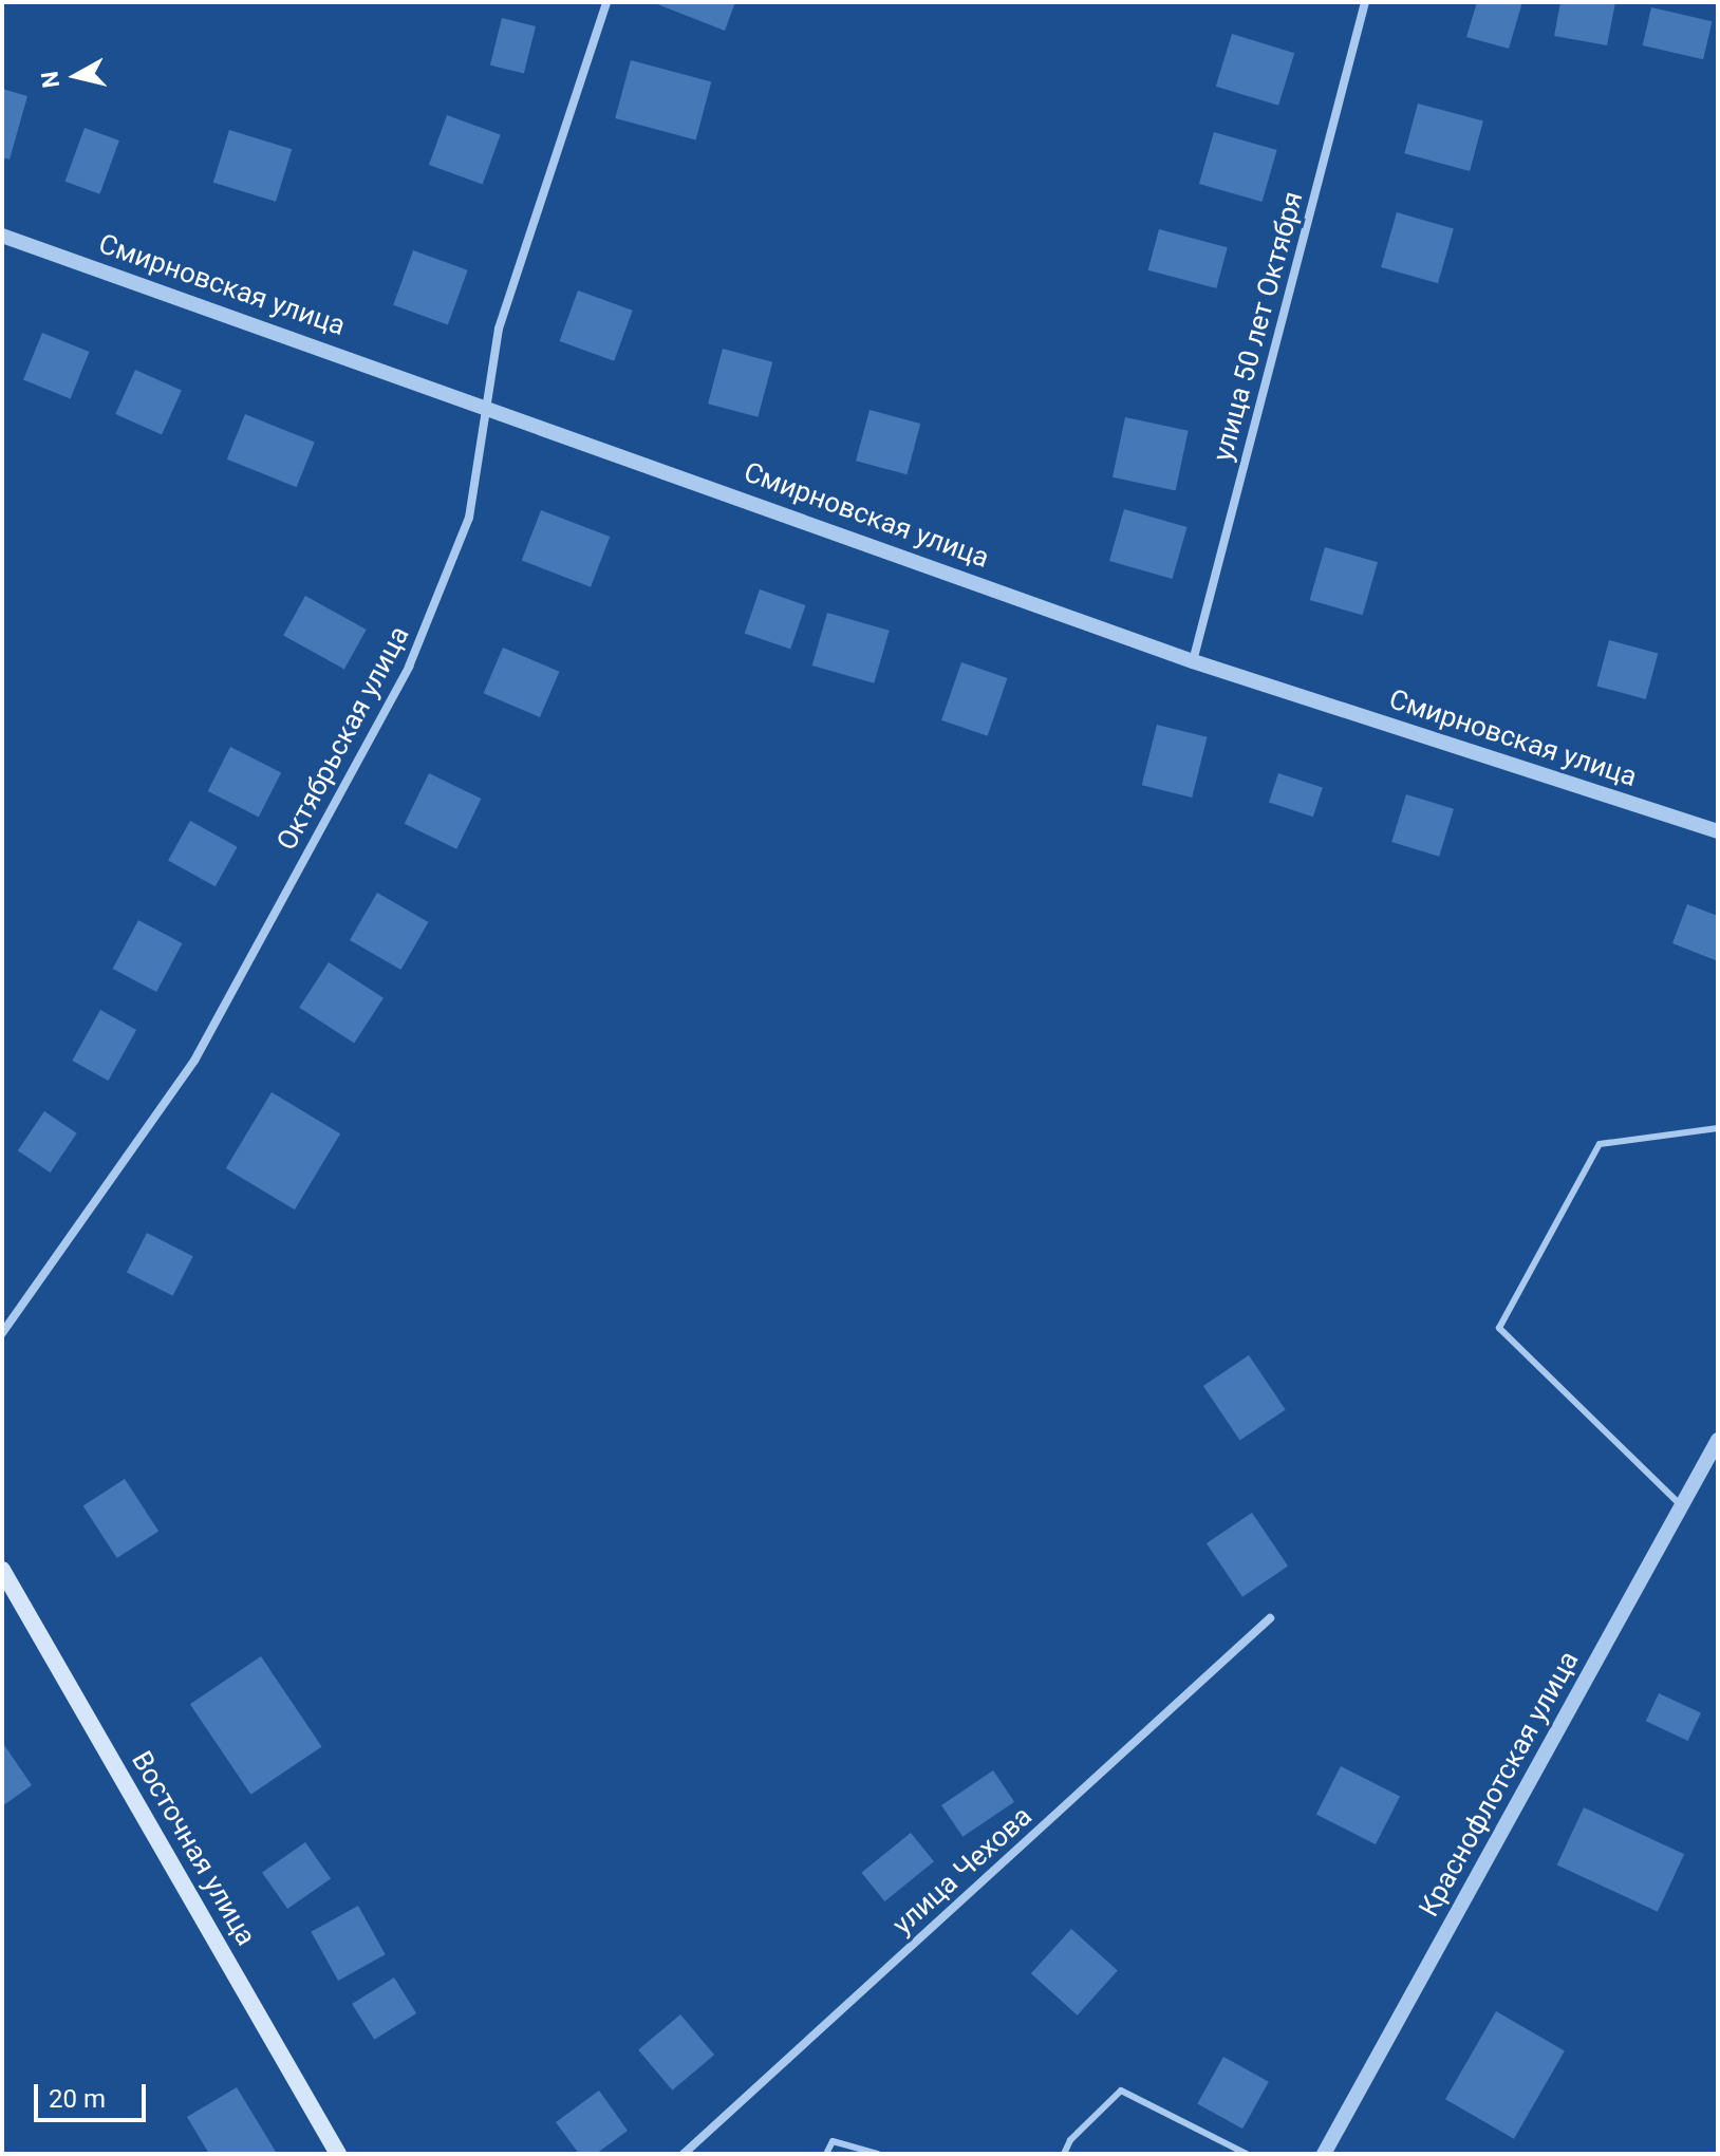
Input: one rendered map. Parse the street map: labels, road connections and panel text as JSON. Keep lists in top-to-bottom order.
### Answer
{
  "streets": {
    "main road": ["Восточная улица"],
    "street": [
      "Смирновская улица",
      "улица 50 лет Октября",
      "Октябрьская улица",
      "Краснофлотская улица",
      "улица Чехова"
    ]
  },
  "crossings": [
    ["Смирновская улица", "улица 50 лет Октября"],
    ["Смирновская улица", "Октябрьская улица"]
  ],
  "scale_bar": "20 m",
  "north": "left"
}
